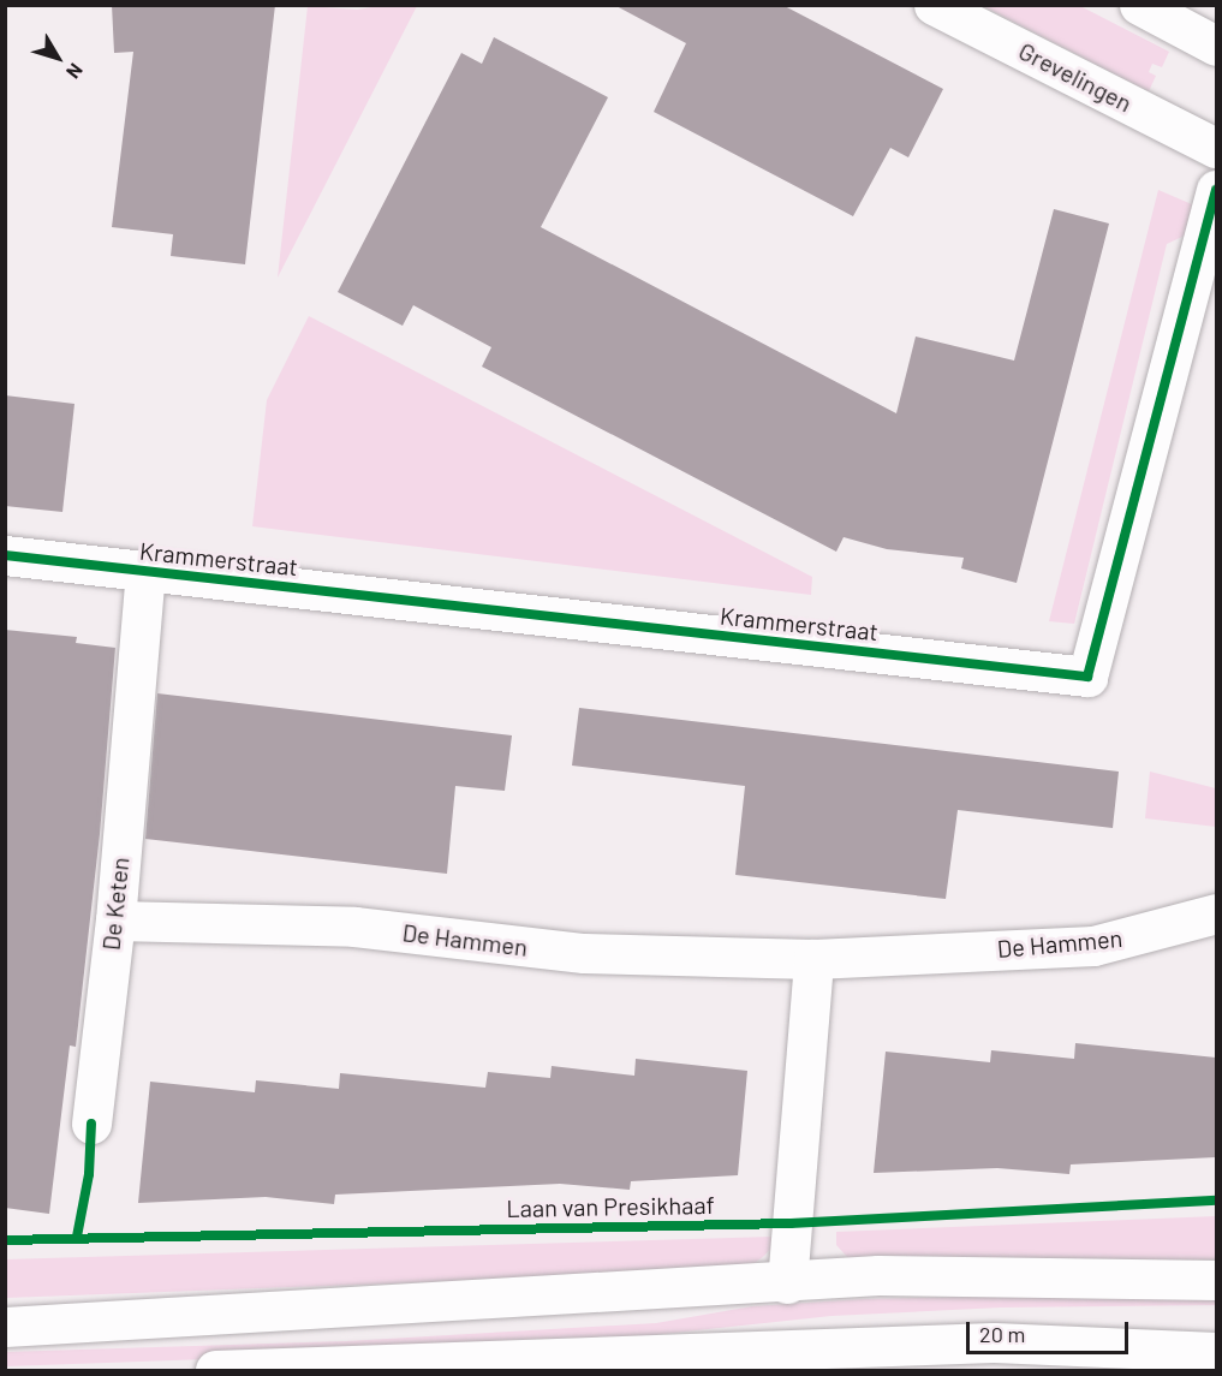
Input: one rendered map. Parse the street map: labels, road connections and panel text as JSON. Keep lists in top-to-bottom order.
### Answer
{
  "streets": {
    "street": [
      "Grevelingen",
      "Krammerstraat",
      "De Keten",
      "De Hammen"
    ],
    "cycle path": ["Laan van Presikhaaf"]
  },
  "crossings": [
    ["Krammerstraat", "De Keten"],
    ["De Keten", "De Hammen"]
  ],
  "scale_bar": "20 m",
  "north": "bottom right"
}
